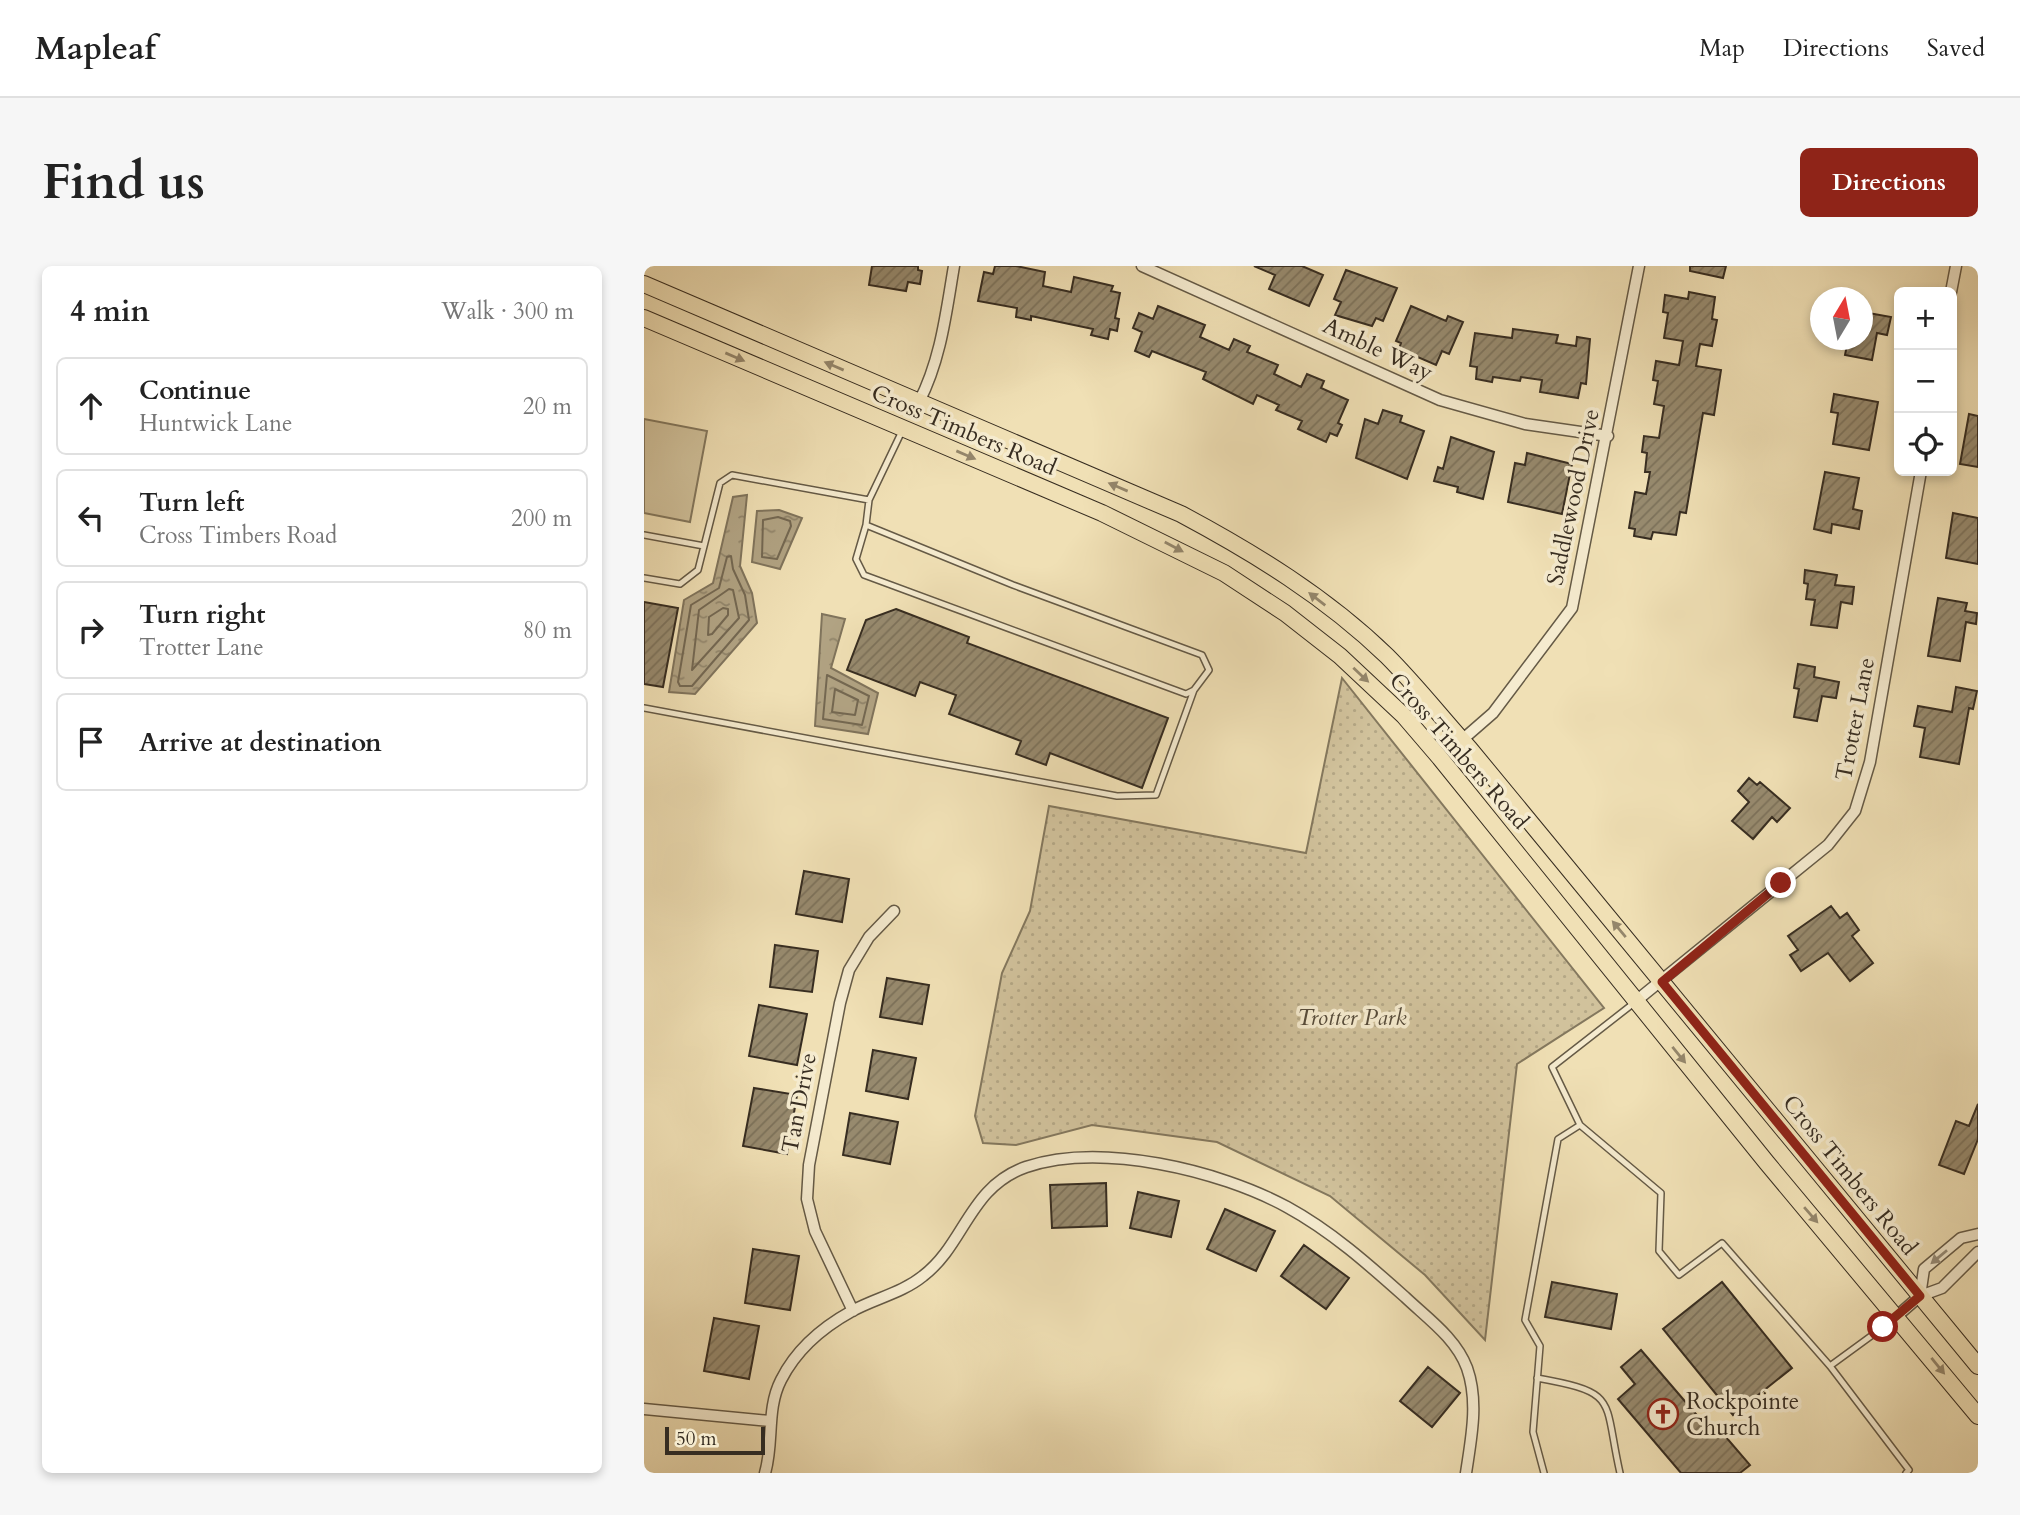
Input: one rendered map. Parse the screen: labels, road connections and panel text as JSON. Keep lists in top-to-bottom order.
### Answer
{
  "streets": {
    "main road": ["Cross Timbers Road"],
    "street": [
      "Amble Way",
      "Saddlewood Drive",
      "Trotter Lane",
      "Tan Drive"
    ]
  },
  "crossings": [
    ["Amble Way", "Saddlewood Drive"],
    ["Cross Timbers Road", "Saddlewood Drive"],
    ["Cross Timbers Road", "Trotter Lane"]
  ],
  "parks": ["Trotter Park"],
  "places": {
    "church": ["Rockpointe Church"]
  },
  "scale_bar": "50 m",
  "north": "top",
  "page": {
    "header": "Mapleaf",
    "nav": ["Map", "Directions", "Saved"],
    "buttons": "Directions",
    "title": "Find us",
    "heading": ["4 min", "Walk · 300 m"],
    "map_buttons": ["+", "−"],
    "list": [
      ["Continue", "Huntwick Lane", "20 m"],
      ["Turn left", "Cross Timbers Road", "200 m"],
      ["Turn right", "Trotter Lane", "80 m"],
      "Arrive at destination"
    ],
    "scale": "50 m"
  }
}
